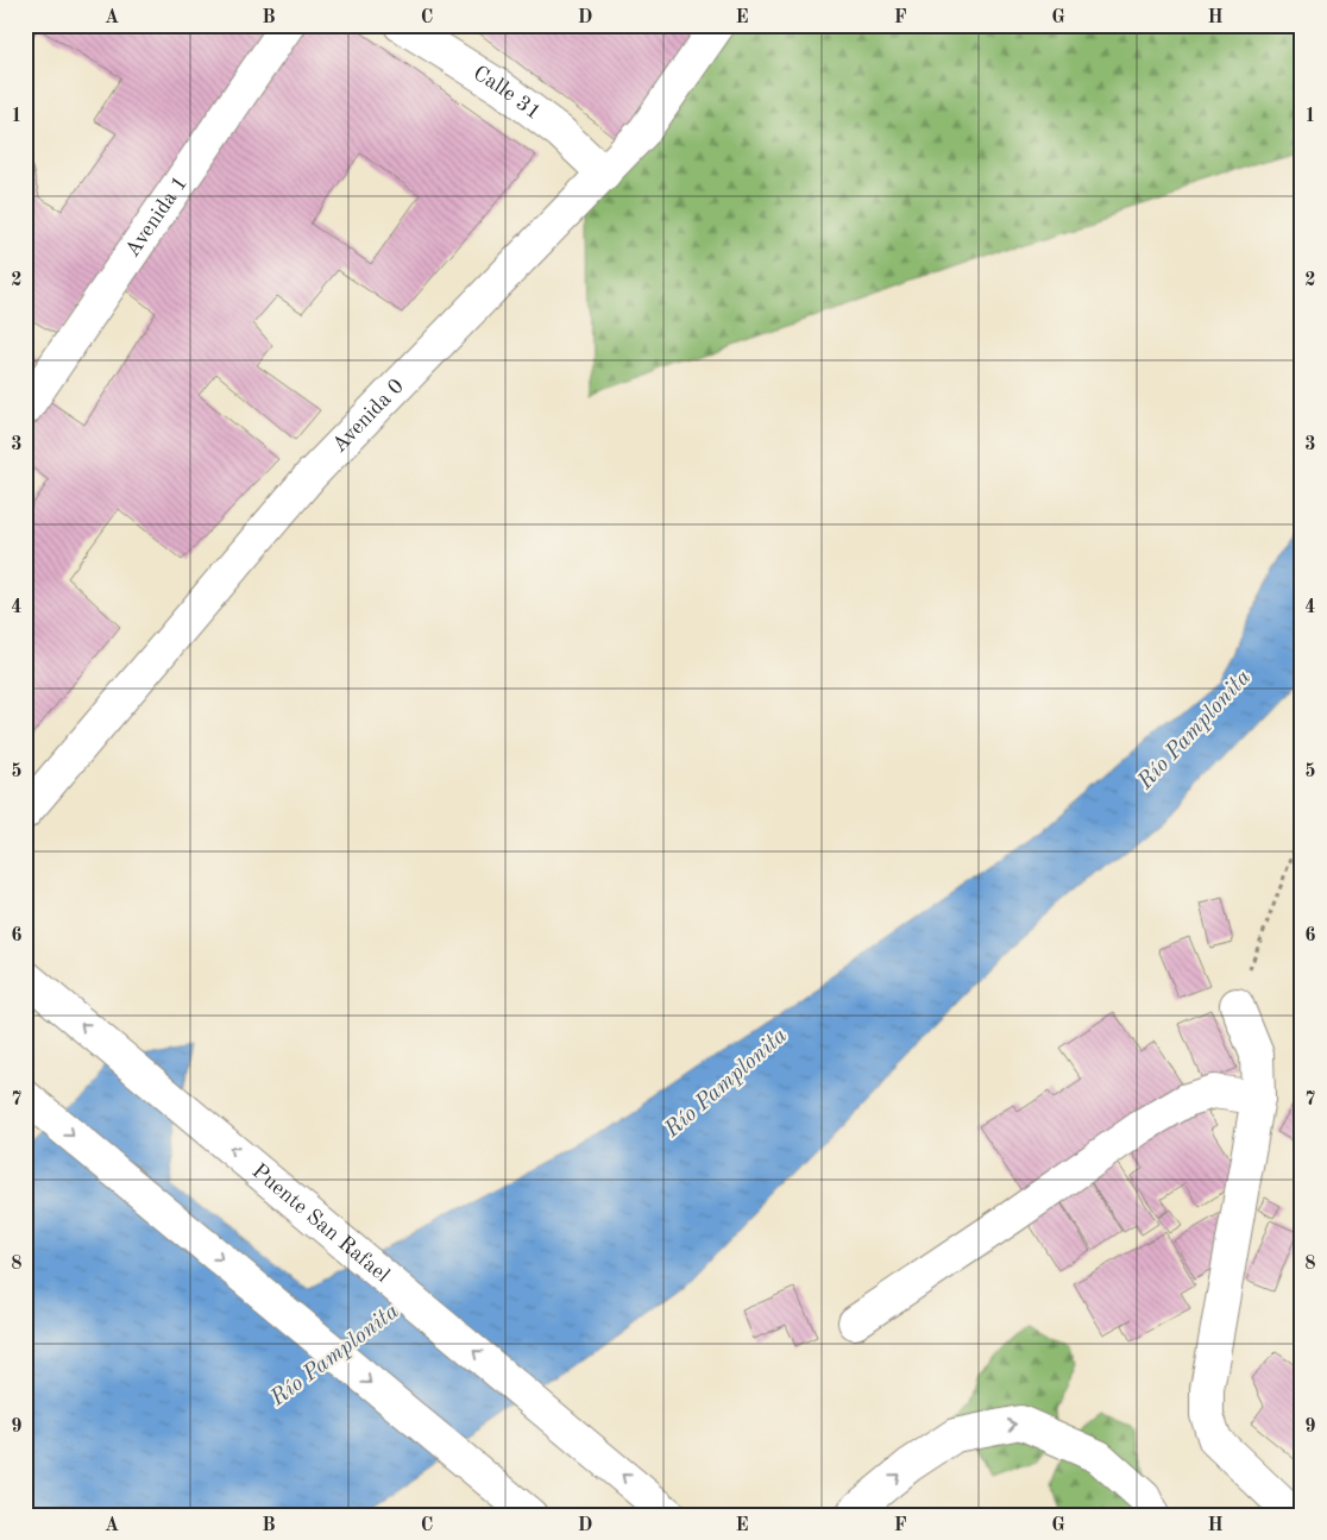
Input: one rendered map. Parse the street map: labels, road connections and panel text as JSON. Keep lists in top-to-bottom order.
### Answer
{
  "streets": {
    "street": [
      "Calle 31",
      "Avenida 1",
      "Avenida 0",
      "Puente San Rafael"
    ]
  },
  "crossings": [
    ["Calle 31", "Avenida 0"]
  ],
  "water": ["Río Pamplonita"],
  "grid": {
    "columns": [
      "A",
      "B",
      "C",
      "D",
      "E",
      "F",
      "G",
      "H"
    ],
    "rows": [
      "1",
      "2",
      "3",
      "4",
      "5",
      "6",
      "7",
      "8",
      "9"
    ]
  }
}
